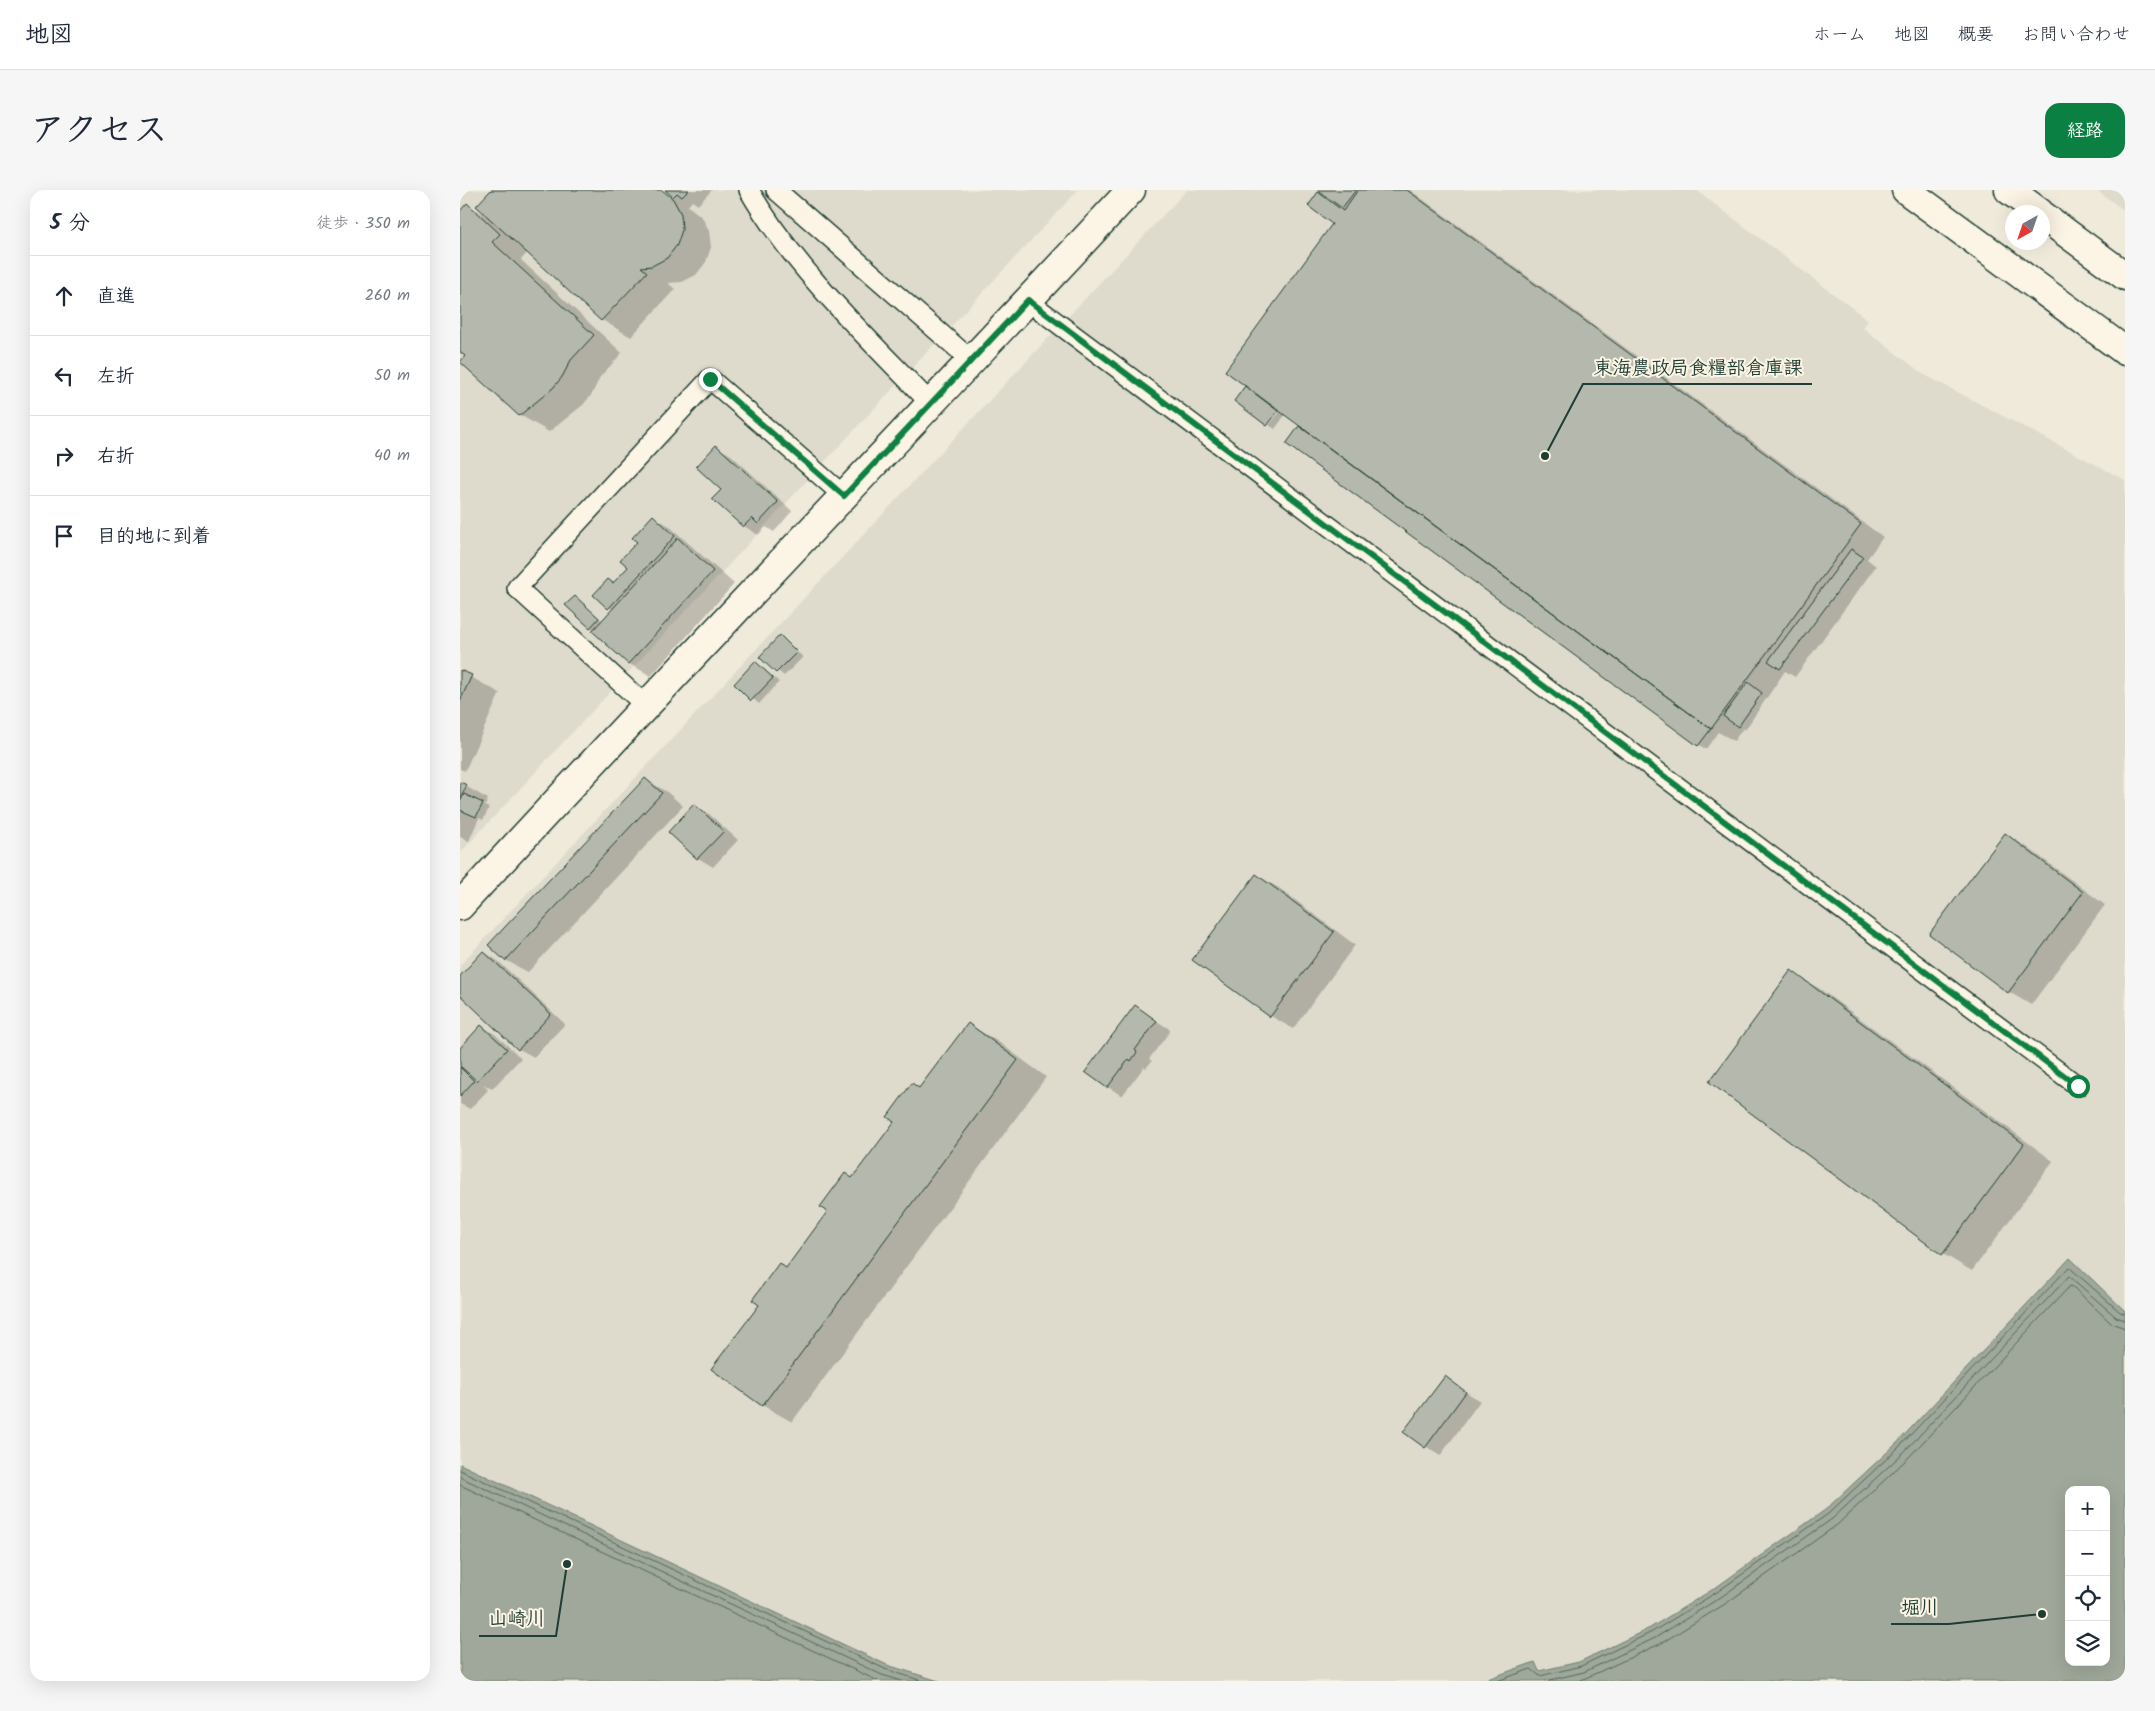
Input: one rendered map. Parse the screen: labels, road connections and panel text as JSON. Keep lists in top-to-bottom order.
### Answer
{
  "places": ["東海農政局食糧部倉庫課", "山崎川", "堀川"],
  "north": "bottom left",
  "page": {
    "header": "地図",
    "nav": [
      "ホーム",
      "地図",
      "概要",
      "お問い合わせ"
    ],
    "title": "アクセス",
    "buttons": "経路",
    "heading": ["5 分", "徒歩 · 350 m"],
    "list": [
      ["直進", "260 m"],
      ["左折", "50 m"],
      ["右折", "40 m"],
      "目的地に到着"
    ],
    "map_buttons": ["+", "−"]
  }
}
